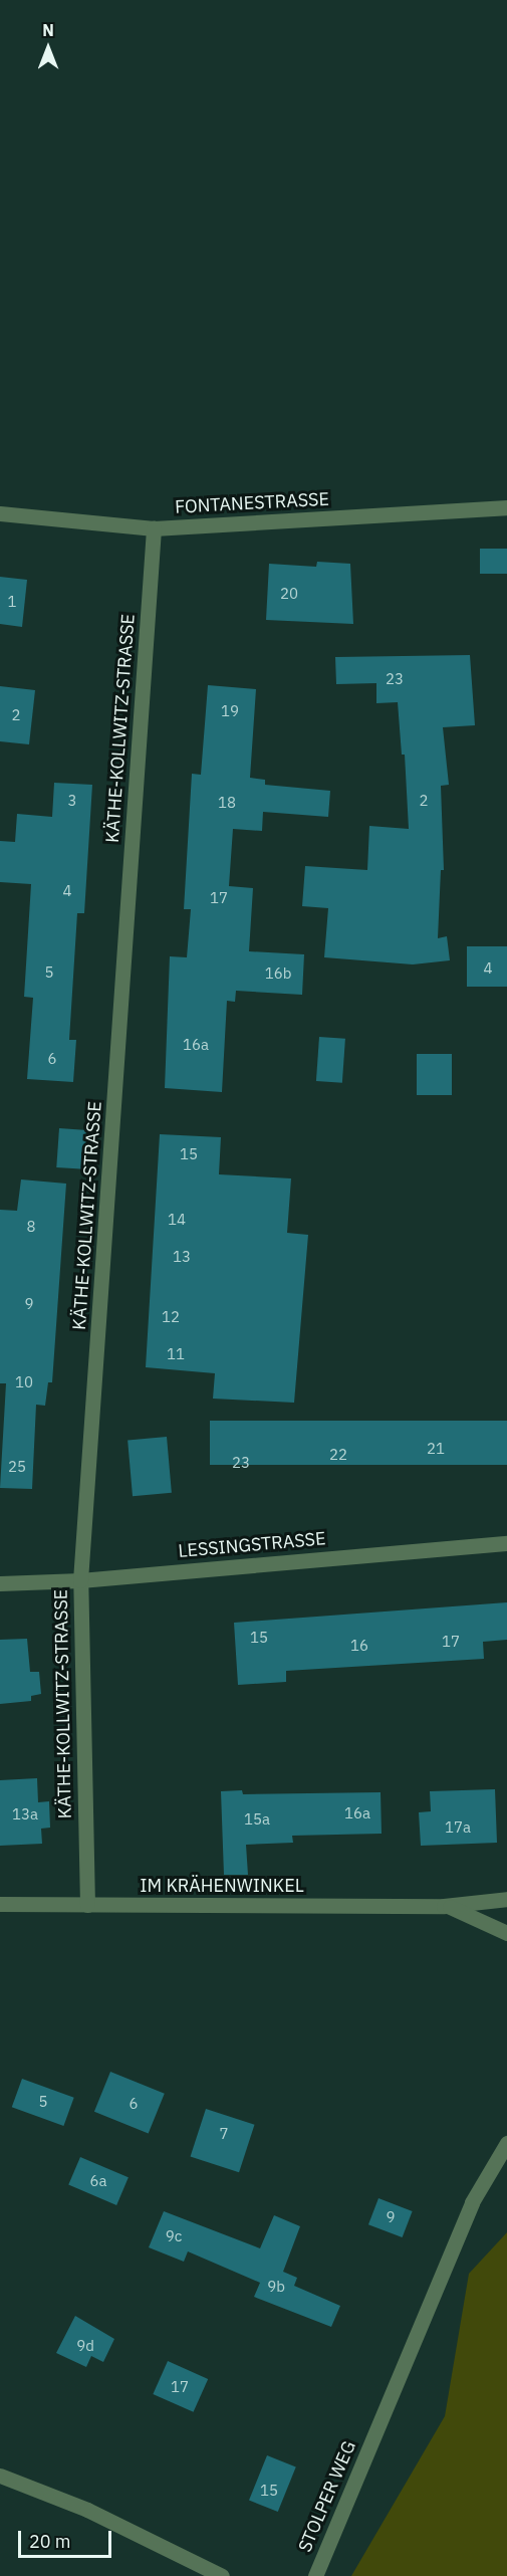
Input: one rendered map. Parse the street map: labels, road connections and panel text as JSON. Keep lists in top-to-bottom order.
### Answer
{
  "streets": {
    "street": [
      "FONTANESTRASSE",
      "KÄTHE-KOLLWITZ-STRASSE",
      "LESSINGSTRASSE",
      "IM KRÄHENWINKEL",
      "STOLPER WEG"
    ]
  },
  "crossings": [
    ["FONTANESTRASSE", "KÄTHE-KOLLWITZ-STRASSE"],
    ["KÄTHE-KOLLWITZ-STRASSE", "LESSINGSTRASSE"],
    ["KÄTHE-KOLLWITZ-STRASSE", "IM KRÄHENWINKEL"]
  ],
  "house_numbers": [
    "20",
    "1",
    "23",
    "19",
    "2",
    "3",
    "2",
    "18",
    "4",
    "17",
    "4",
    "5",
    "16b",
    "16a",
    "6",
    "15",
    "14",
    "8",
    "13",
    "9",
    "12",
    "11",
    "10",
    "21",
    "22",
    "23",
    "25",
    "15",
    "17",
    "16",
    "16a",
    "13a",
    "15a",
    "17a",
    "5",
    "6",
    "7",
    "6a",
    "9",
    "9c",
    "9b",
    "9d",
    "17",
    "15"
  ],
  "scale_bar": "20 m",
  "north": "top"
}
